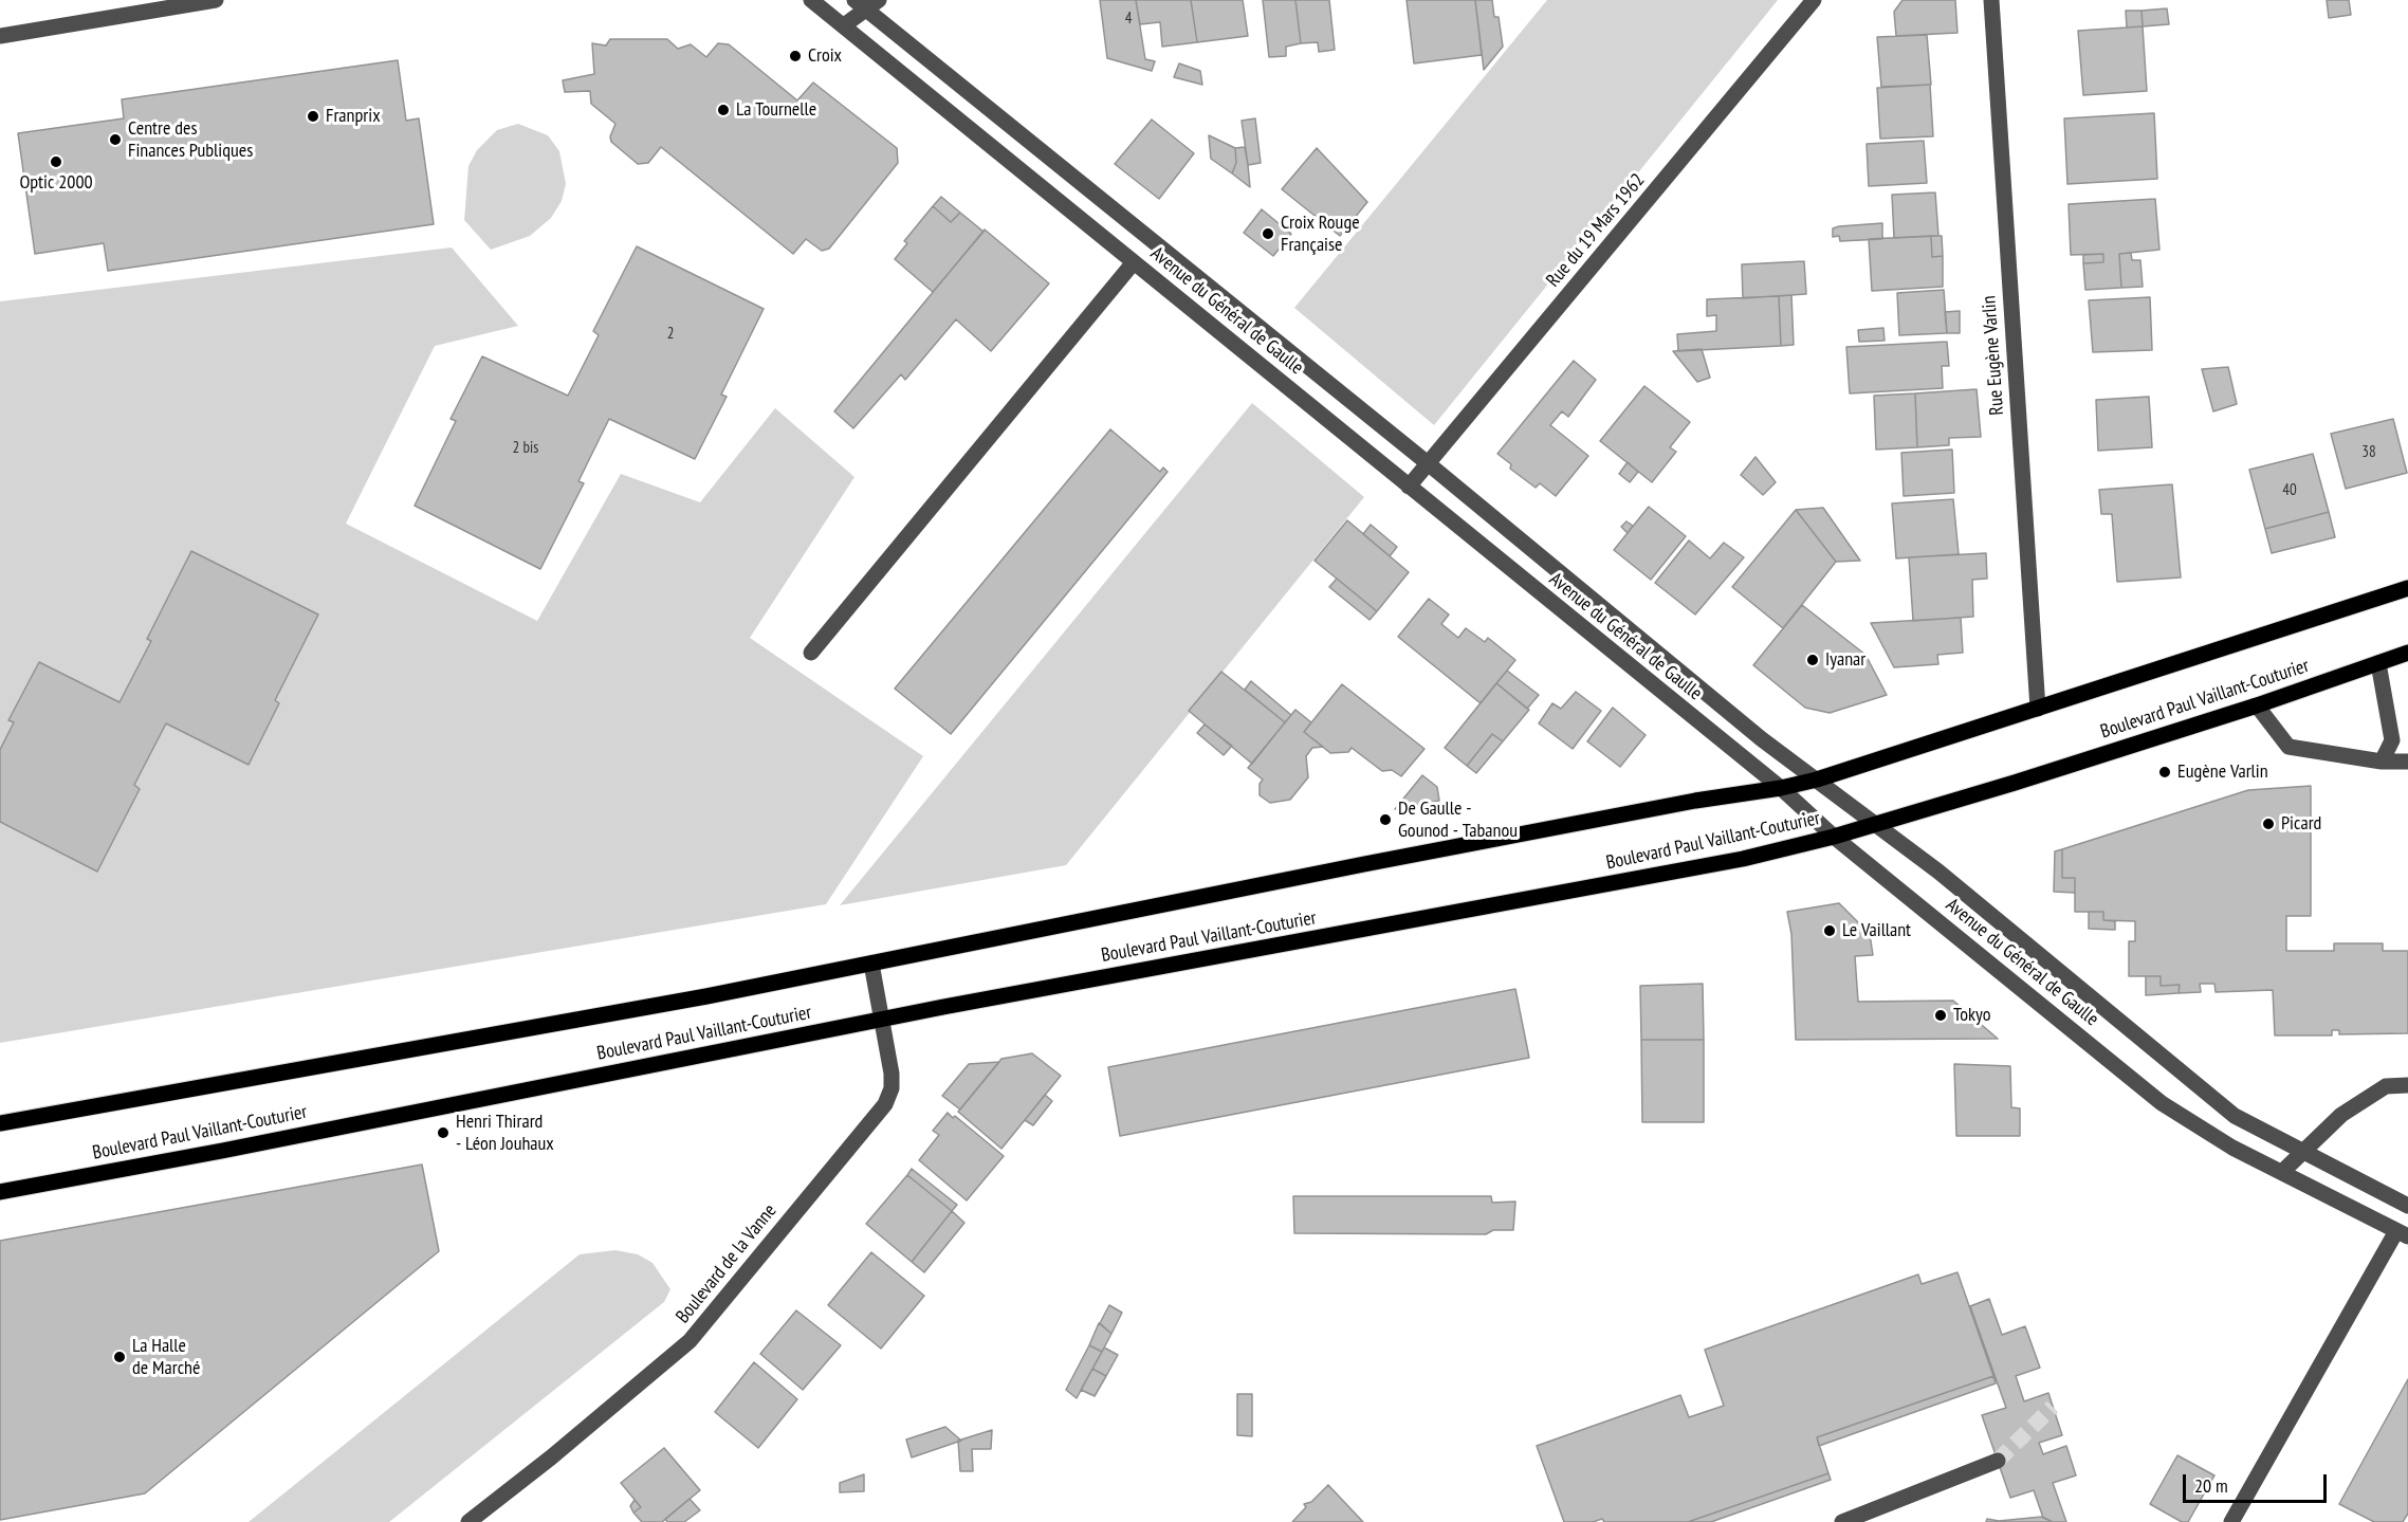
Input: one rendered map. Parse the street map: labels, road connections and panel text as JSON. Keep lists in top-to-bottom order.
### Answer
{
  "streets": {
    "main road": ["Boulevard Paul Vaillant-Couturier"],
    "street": [
      "Rue du 19 Mars 1962",
      "Avenue du Général de Gaulle",
      "Rue Eugène Varlin",
      "Boulevard de la Vanne"
    ]
  },
  "crossings": [
    ["Rue du 19 Mars 1962", "Avenue du Général de Gaulle"],
    ["Avenue du Général de Gaulle", "Boulevard Paul Vaillant-Couturier"],
    ["Rue Eugène Varlin", "Boulevard Paul Vaillant-Couturier"],
    ["Boulevard Paul Vaillant-Couturier", "Boulevard de la Vanne"]
  ],
  "places": [
    "Croix",
    "La Tournelle",
    "Franprix",
    "Centre des Finances Publiques",
    "Optic 2000",
    "Croix Rouge Française",
    "Iyanar",
    "Eugène Varlin",
    "De Gaulle - Gounod - Tabanou",
    "Picard",
    "Le Vaillant",
    "Tokyo",
    "Henri Thirard - Léon Jouhaux",
    "La Halle de Marché"
  ],
  "house_numbers": [
    "4",
    "2",
    "2 bis",
    "38",
    "40"
  ],
  "scale_bar": "20 m"
}
